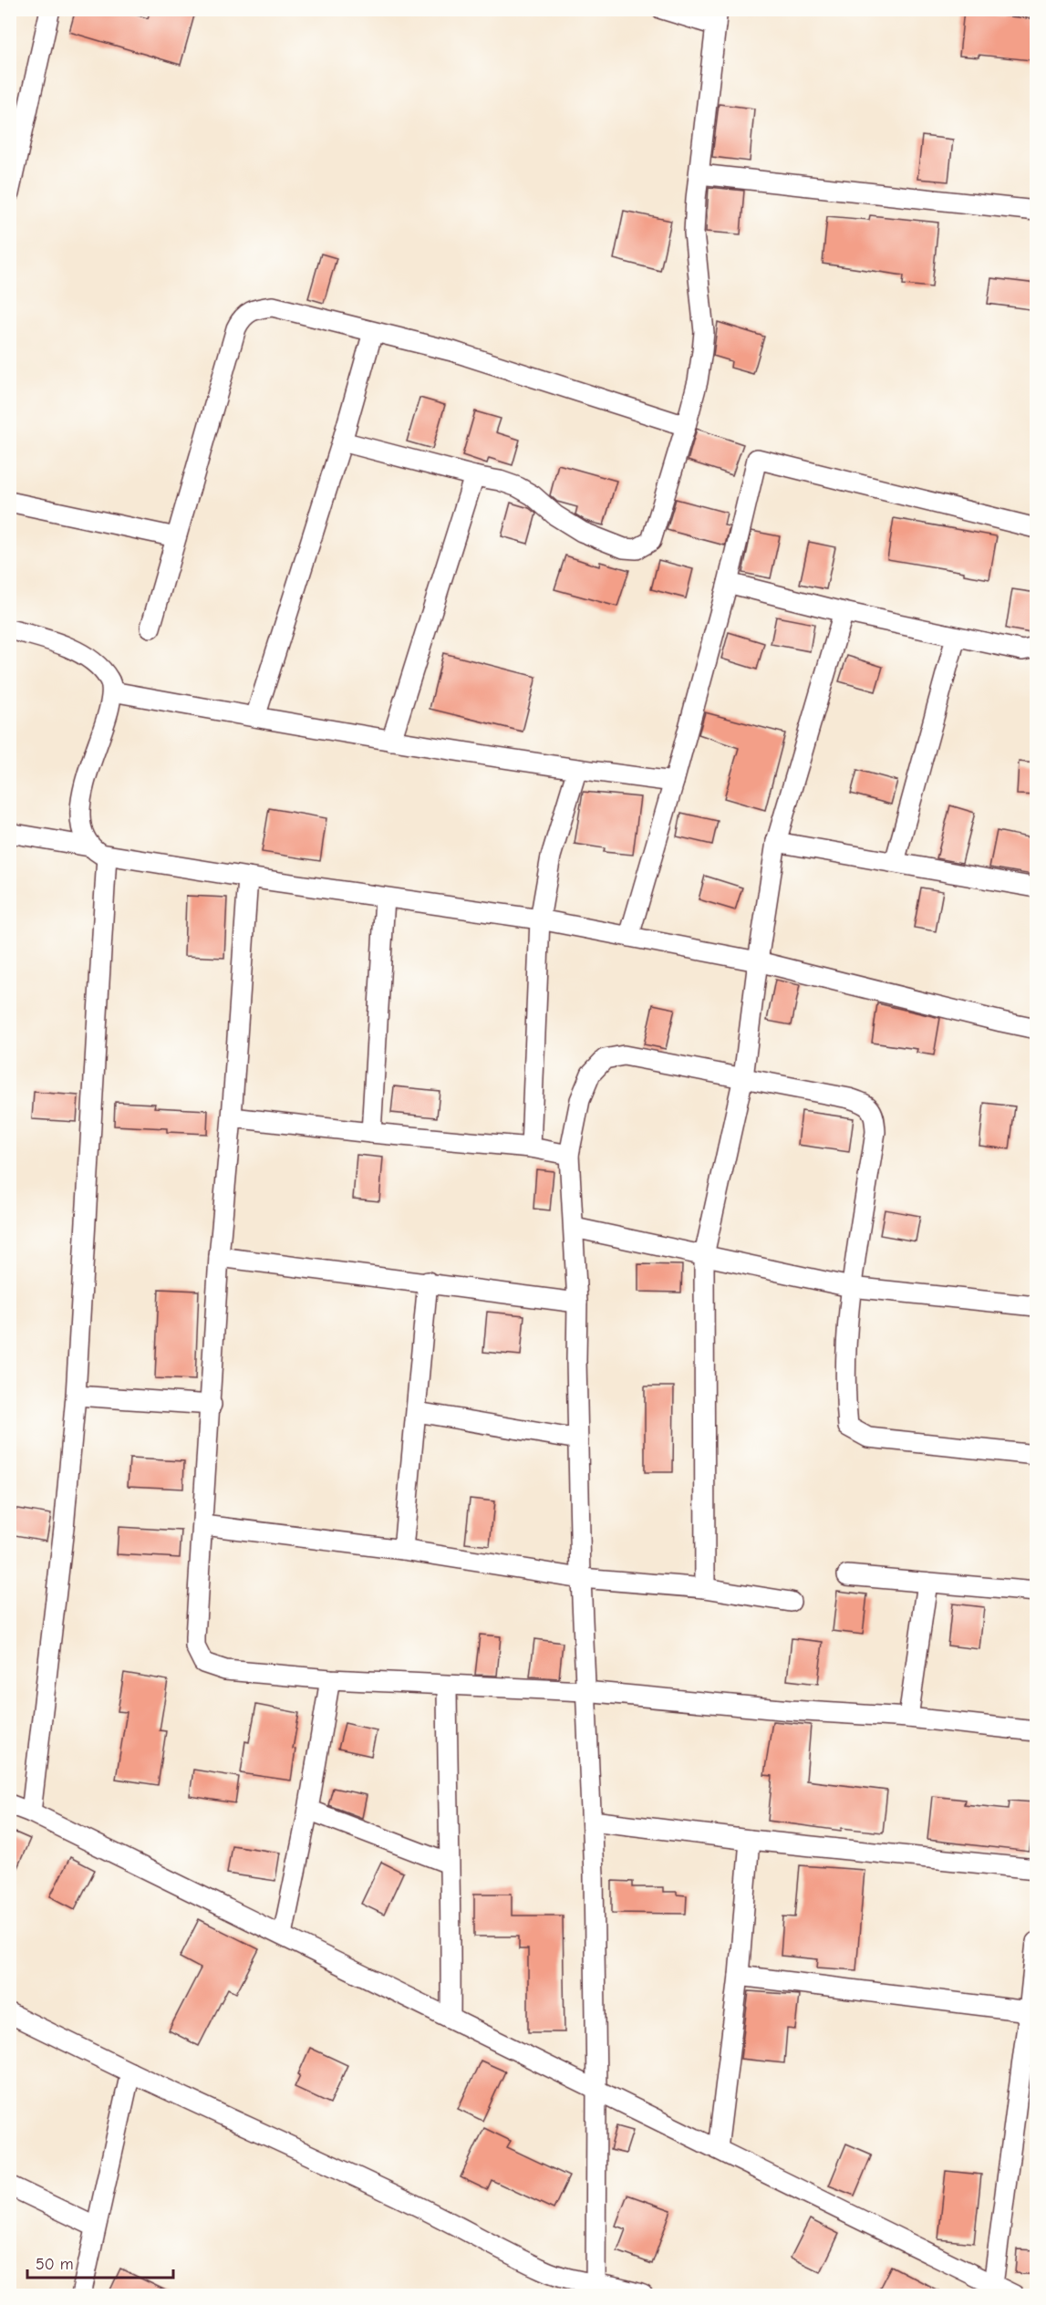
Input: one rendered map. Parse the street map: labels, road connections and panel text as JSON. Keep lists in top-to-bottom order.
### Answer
{
  "scale_bar": "50 m"
}
